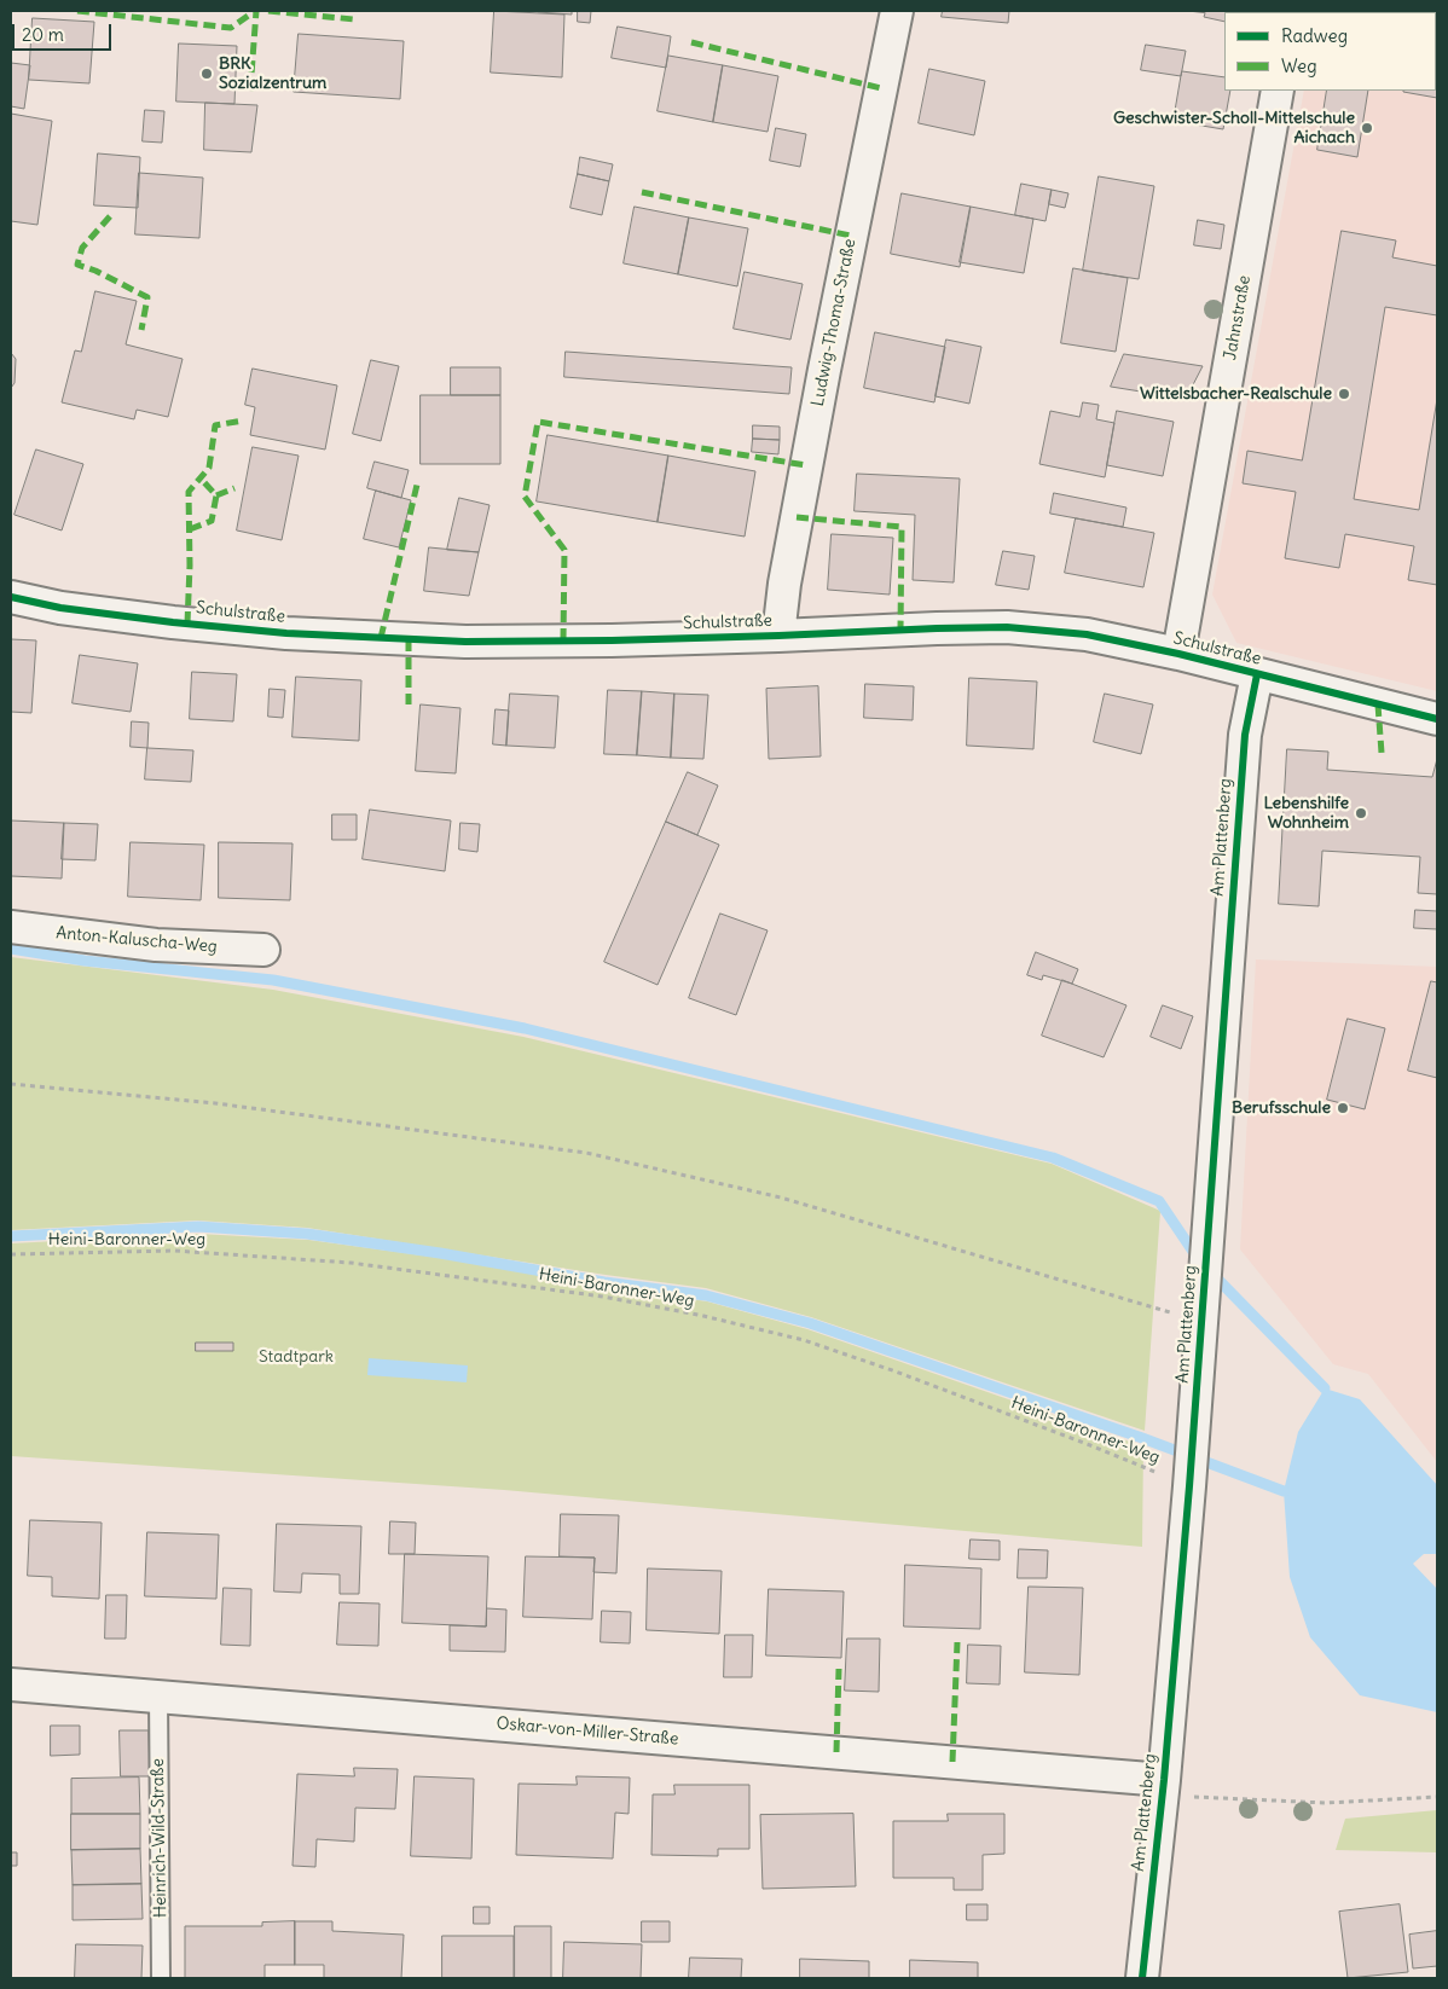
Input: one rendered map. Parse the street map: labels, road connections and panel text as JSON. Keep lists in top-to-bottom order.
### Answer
{
  "streets": {
    "street": [
      "Jahnstraße",
      "Ludwig-Thoma-Straße",
      "Schulstraße",
      "Am Plattenberg",
      "Anton-Kaluscha-Weg",
      "Oskar-von-Miller-Straße"
    ],
    "lane": ["Heinrich-Wild-Straße"],
    "path": ["Heini-Baronner-Weg"]
  },
  "crossings": [
    ["Jahnstraße", "Schulstraße"],
    ["Ludwig-Thoma-Straße", "Schulstraße"],
    ["Schulstraße", "Am Plattenberg"],
    ["Am Plattenberg", "Heini-Baronner-Weg"],
    ["Am Plattenberg", "Oskar-von-Miller-Straße"],
    ["Oskar-von-Miller-Straße", "Heinrich-Wild-Straße"]
  ],
  "parks": ["Stadtpark"],
  "places": [
    "BRK Sozialzentrum",
    "Geschwister-Scholl-Mittelschule Aichach",
    "Wittelsbacher-Realschule",
    "Lebenshilfe Wohnheim",
    "Berufsschule"
  ],
  "legend": ["Radweg", "Weg"],
  "scale_bar": "20 m"
}
